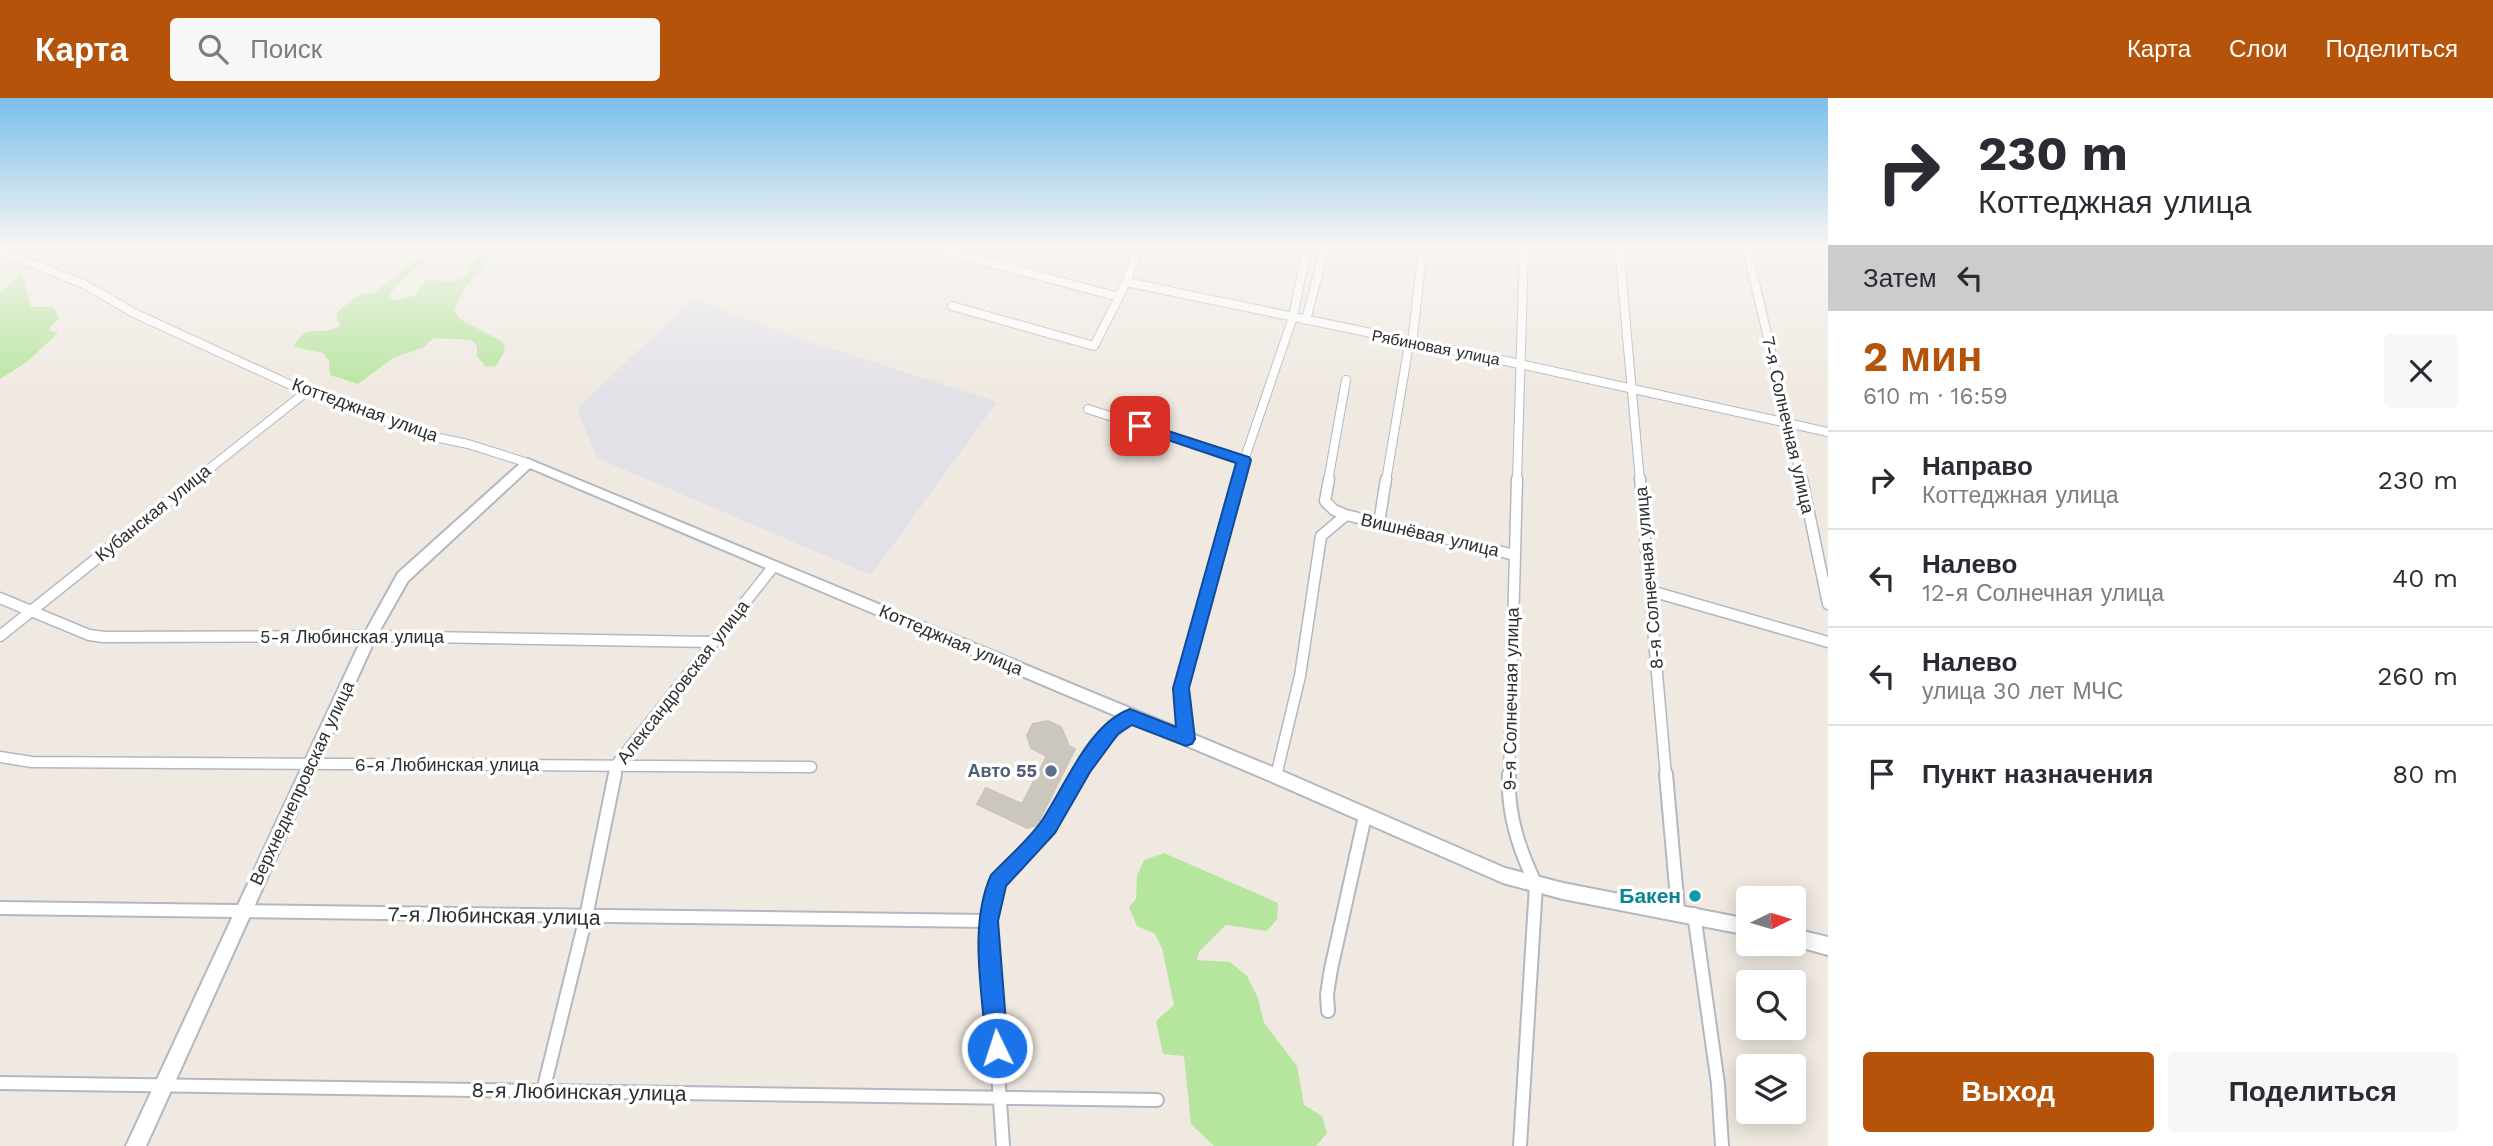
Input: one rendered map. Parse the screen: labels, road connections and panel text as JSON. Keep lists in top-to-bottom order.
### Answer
{
  "streets": {
    "street": [
      "Рябиновая улица",
      "Коттеджная улица",
      "7-я Солнечная улица",
      "Кубанская улица",
      "Вишнёвая улица",
      "8-я Солнечная улица",
      "5-я Любинская улица",
      "Александровская улица",
      "9-я Солнечная улица",
      "6-я Любинская улица",
      "Верхнеднепровская улица",
      "7-я Любинская улица",
      "8-я Любинская улица"
    ]
  },
  "crossings": [
    ["Рябиновая улица", "7-я Солнечная улица"],
    ["Рябиновая улица", "8-я Солнечная улица"],
    ["Рябиновая улица", "9-я Солнечная улица"],
    ["Коттеджная улица", "Кубанская улица"],
    ["Коттеджная улица", "8-я Солнечная улица"],
    ["Коттеджная улица", "Александровская улица"],
    ["Коттеджная улица", "9-я Солнечная улица"],
    ["Коттеджная улица", "Верхнеднепровская улица"],
    ["Кубанская улица", "5-я Любинская улица"],
    ["Вишнёвая улица", "9-я Солнечная улица"],
    ["5-я Любинская улица", "Александровская улица"],
    ["5-я Любинская улица", "Верхнеднепровская улица"],
    ["Александровская улица", "6-я Любинская улица"],
    ["Александровская улица", "7-я Любинская улица"],
    ["Александровская улица", "8-я Любинская улица"],
    ["6-я Любинская улица", "Верхнеднепровская улица"],
    ["Верхнеднепровская улица", "7-я Любинская улица"],
    ["Верхнеднепровская улица", "8-я Любинская улица"]
  ],
  "places": ["Авто 55", "Бакен"],
  "north": "right",
  "page": {
    "header": "Карта",
    "search": "Поиск",
    "nav": ["Карта", "Слои", "Поделиться"],
    "turn": ["230 m", "Коттеджная улица"],
    "then": "Затем",
    "heading": ["2 мин", "610 m · 16:59"],
    "list": [
      {
        "name": "Направо",
        "note": "Коттеджная улица",
        "value": "230 m"
      },
      {
        "name": "Налево",
        "note": "12-я Солнечная улица",
        "value": "40 m"
      },
      {
        "name": "Налево",
        "note": "улица 30 лет МЧС",
        "value": "260 m"
      },
      {
        "name": "Пункт назначения",
        "value": "80 m"
      }
    ],
    "buttons": ["Выход", "Поделиться"]
  }
}
